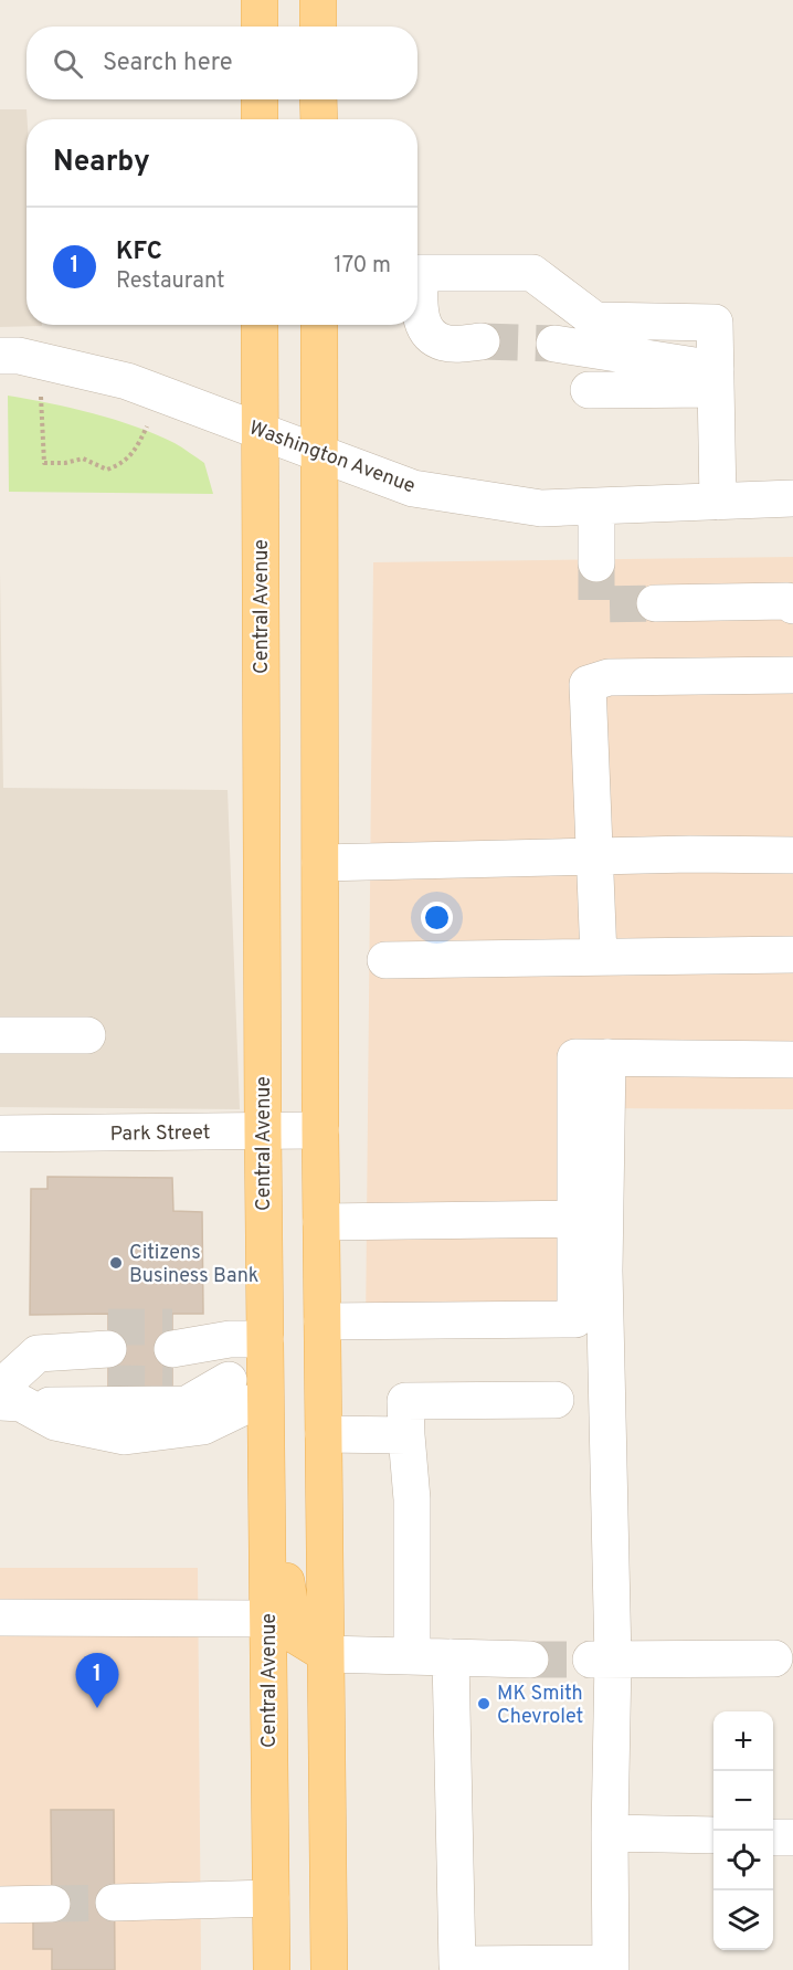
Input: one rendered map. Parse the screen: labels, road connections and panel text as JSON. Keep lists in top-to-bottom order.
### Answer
{
  "streets": {
    "main road": ["Central Avenue"],
    "street": ["Washington Avenue", "Park Street"]
  },
  "crossings": [
    ["Washington Avenue", "Central Avenue"],
    ["Central Avenue", "Park Street"]
  ],
  "places": ["Citizens Business Bank", "MK Smith Chevrolet"],
  "page": {
    "search": "Search here",
    "heading": "Nearby",
    "list": [
      {
        "mark": "1",
        "name": "KFC",
        "note": "Restaurant",
        "value": "170 m"
      }
    ],
    "pins": "1",
    "map_buttons": ["+", "−"]
  }
}
